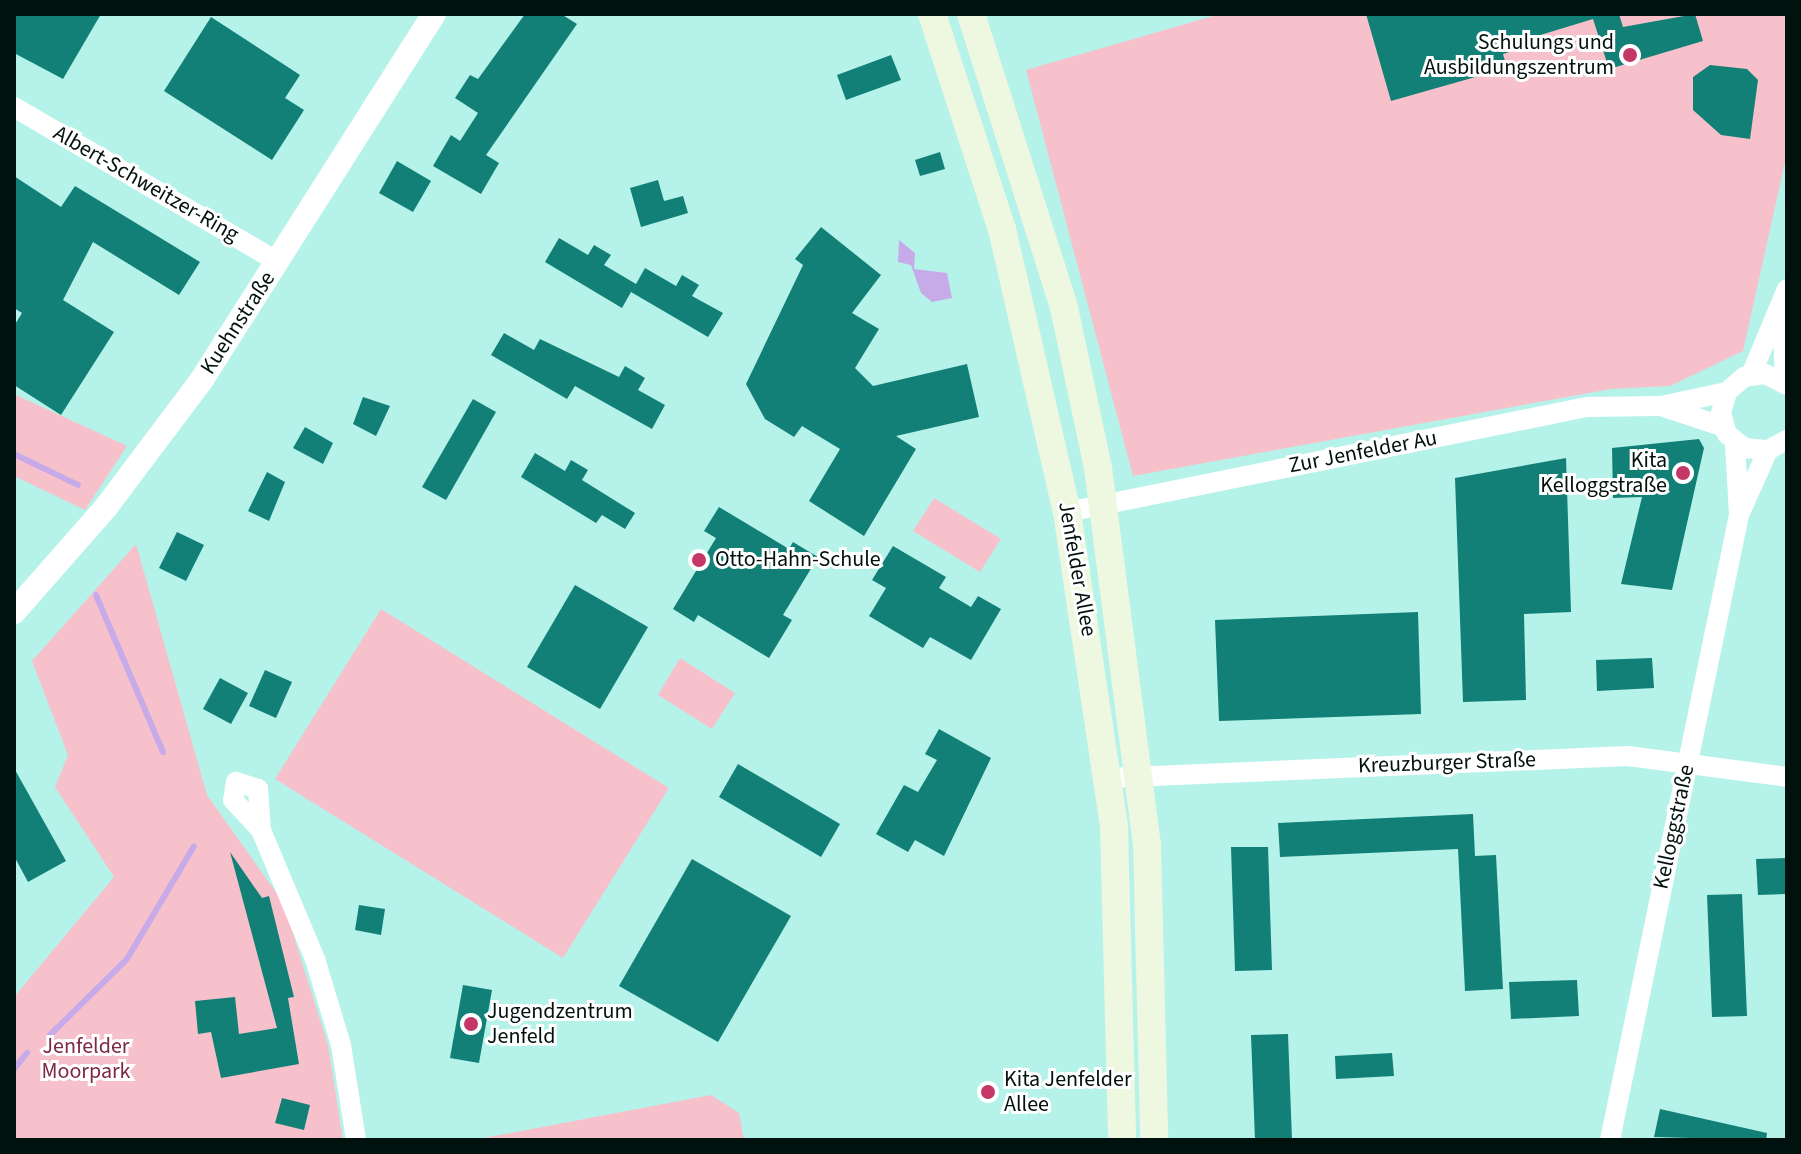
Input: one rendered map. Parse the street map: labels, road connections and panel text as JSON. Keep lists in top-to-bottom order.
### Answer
{
  "streets": {
    "main road": ["Jenfelder Allee"],
    "street": [
      "Albert-Schweitzer-Ring",
      "Kuehnstraße",
      "Zur Jenfelder Au",
      "Kreuzburger Straße",
      "Kelloggstraße"
    ]
  },
  "crossings": [
    ["Albert-Schweitzer-Ring", "Kuehnstraße"],
    ["Zur Jenfelder Au", "Jenfelder Allee"],
    ["Zur Jenfelder Au", "Kelloggstraße"],
    ["Jenfelder Allee", "Kreuzburger Straße"],
    ["Kreuzburger Straße", "Kelloggstraße"]
  ],
  "parks": ["Jenfelder Moorpark"],
  "places": [
    "Schulungs und Ausbildungszentrum",
    "Kita Kelloggstraße",
    "Otto-Hahn-Schule",
    "Jugendzentrum Jenfeld",
    "Kita Jenfelder Allee"
  ]
}
